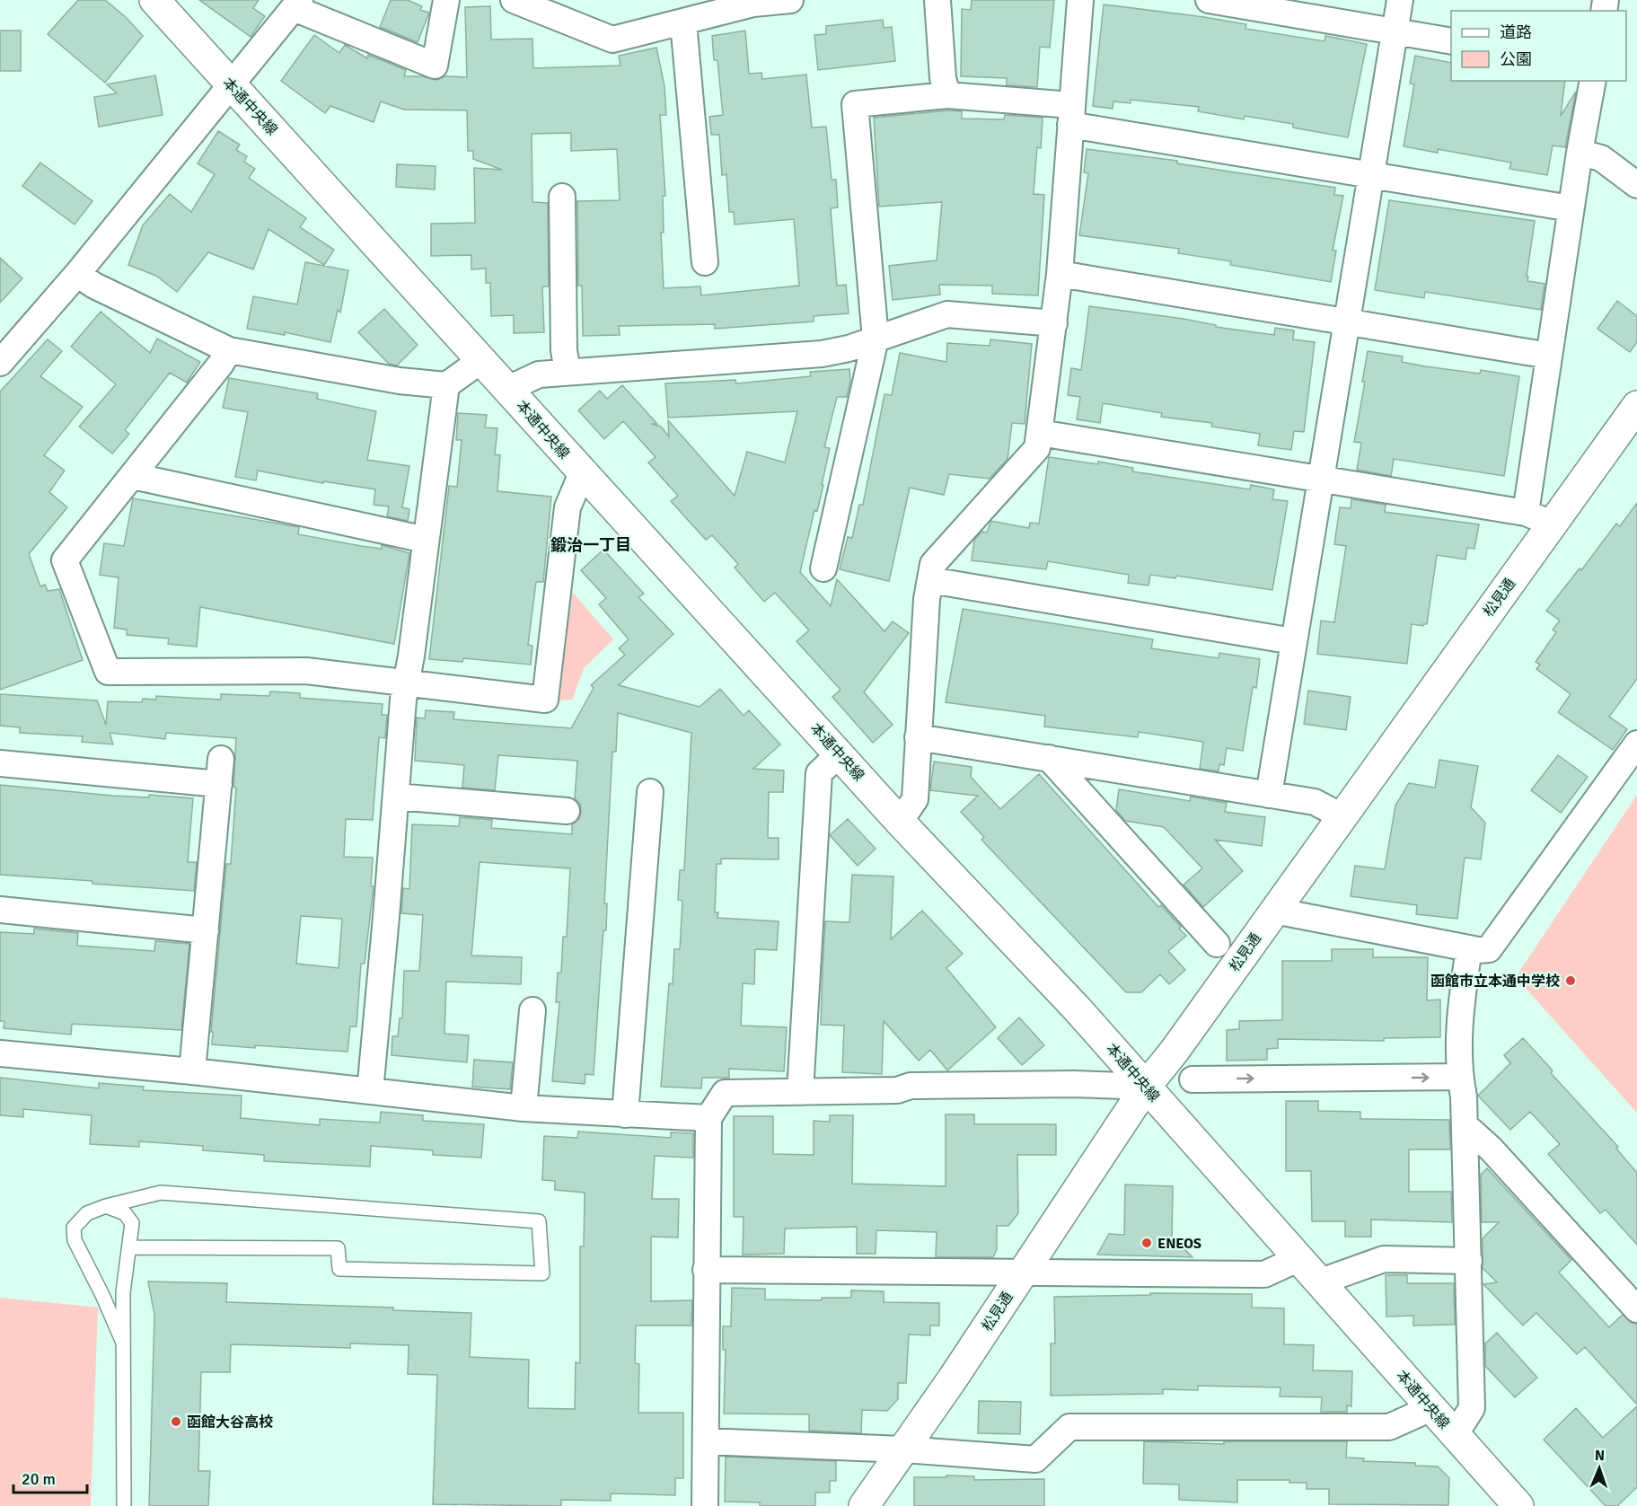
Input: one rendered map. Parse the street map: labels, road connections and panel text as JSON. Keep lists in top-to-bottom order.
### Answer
{
  "streets": {
    "street": ["本通中央線", "松見通"]
  },
  "crossings": [
    ["本通中央線", "松見通"]
  ],
  "districts": ["鍛治一丁目"],
  "places": ["函館市立本通中学校", "ENEOS", "函館大谷高校"],
  "legend": ["道路", "公園"],
  "scale_bar": "20 m",
  "north": "top"
}
